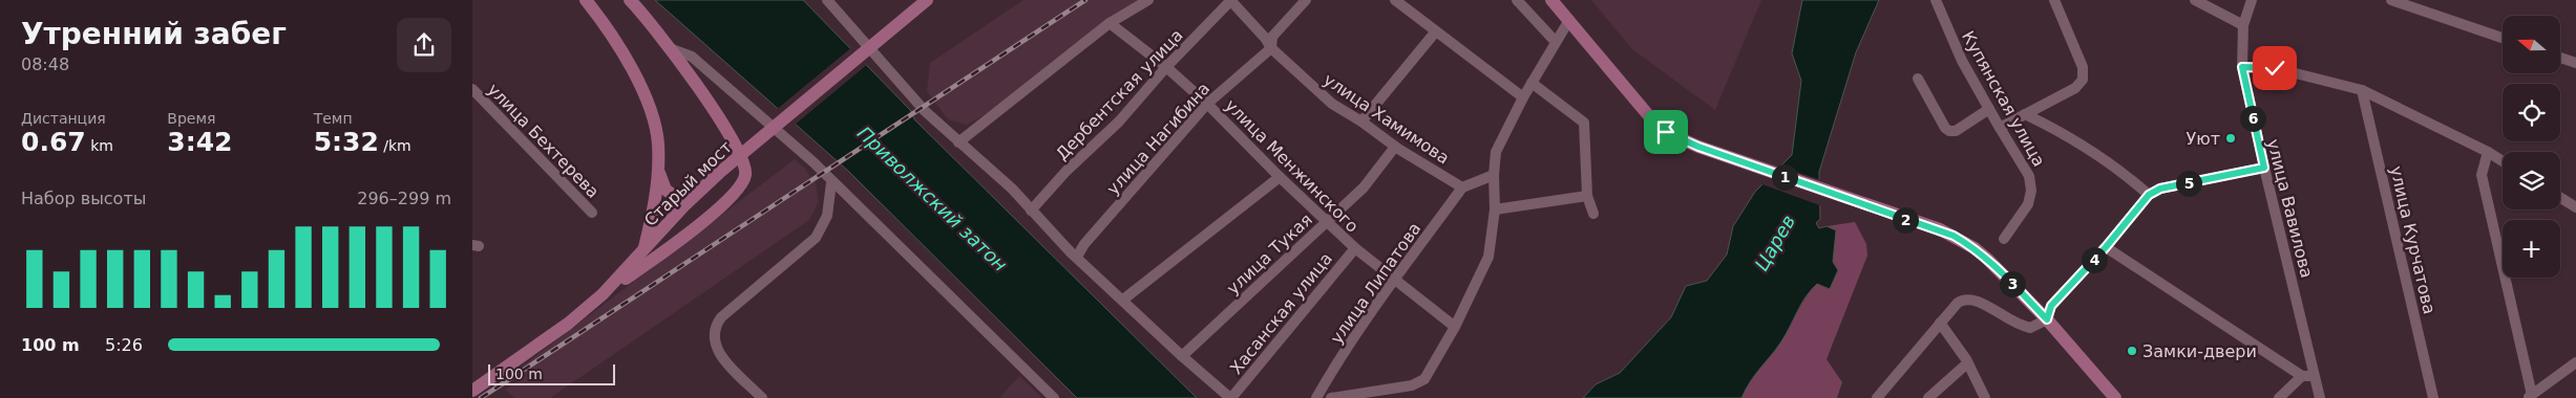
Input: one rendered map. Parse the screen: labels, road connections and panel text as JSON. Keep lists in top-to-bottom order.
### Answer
{
  "streets": {
    "main road": ["Старый мост"],
    "street": [
      "Дербентская улица",
      "Купянская улица",
      "улица Хамимова",
      "улица Нагибина",
      "улица Бехтерева",
      "улица Менжинского",
      "улица Вавилова",
      "улица Курчатова",
      "улица Тукая",
      "улица Липатова",
      "Хасанская улица"
    ]
  },
  "crossings": [
    ["Дербентская улица", "улица Хамимова"],
    ["Дербентская улица", "улица Менжинского"],
    ["улица Хамимова", "улица Нагибина"],
    ["улица Хамимова", "улица Тукая"],
    ["улица Хамимова", "улица Липатова"],
    ["улица Нагибина", "улица Менжинского"],
    ["улица Менжинского", "улица Тукая"],
    ["улица Менжинского", "улица Липатова"],
    ["улица Менжинского", "Хасанская улица"]
  ],
  "water": ["Приволжский затон", "Царев"],
  "places": ["Уют", "Замки-двери"],
  "scale_bar": "100 m",
  "north": "left",
  "page": {
    "heading": ["Утренний забег", "08:48"],
    "map_buttons": "+",
    "stats": [
      ["Дистанция", "0.67 km"],
      ["Время", "3:42"],
      ["Темп", "5:32 /km"]
    ],
    "pins": [
      "6",
      "1",
      "5",
      "2",
      "4",
      "3"
    ],
    "chart": ["Набор высоты", "296–299 m"],
    "list": [
      {
        "name": "100 m",
        "note": "5:26"
      }
    ],
    "scale": "100 m"
  }
}
